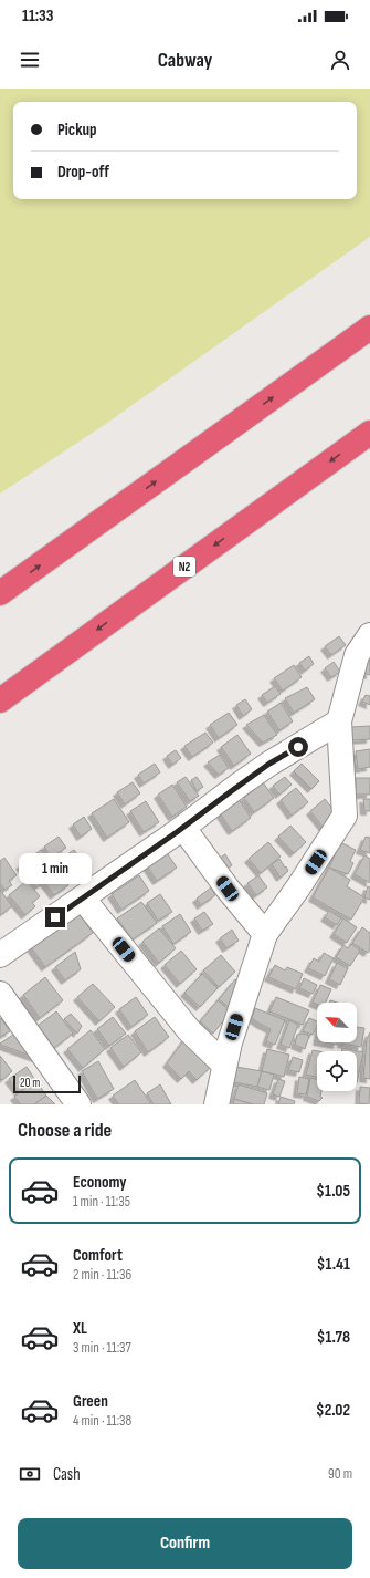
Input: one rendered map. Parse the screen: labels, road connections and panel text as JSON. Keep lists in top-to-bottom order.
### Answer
{
  "streets": {
    "highway": ["N2"]
  },
  "scale_bar": "20 m",
  "north": "top left",
  "page": {
    "status": "11:33",
    "header": "Cabway",
    "banner": ["Pickup", "Drop-off"],
    "bubble": "1 min",
    "scale": "20 m",
    "heading": "Choose a ride",
    "list": [
      {
        "name": "Economy",
        "note": "1 min · 11:35",
        "value": "$1.05"
      },
      {
        "name": "Comfort",
        "note": "2 min · 11:36",
        "value": "$1.41"
      },
      {
        "name": "XL",
        "note": "3 min · 11:37",
        "value": "$1.78"
      },
      {
        "name": "Green",
        "note": "4 min · 11:38",
        "value": "$2.02"
      }
    ],
    "pay": ["Cash", "90 m"],
    "buttons": "Confirm"
  }
}
